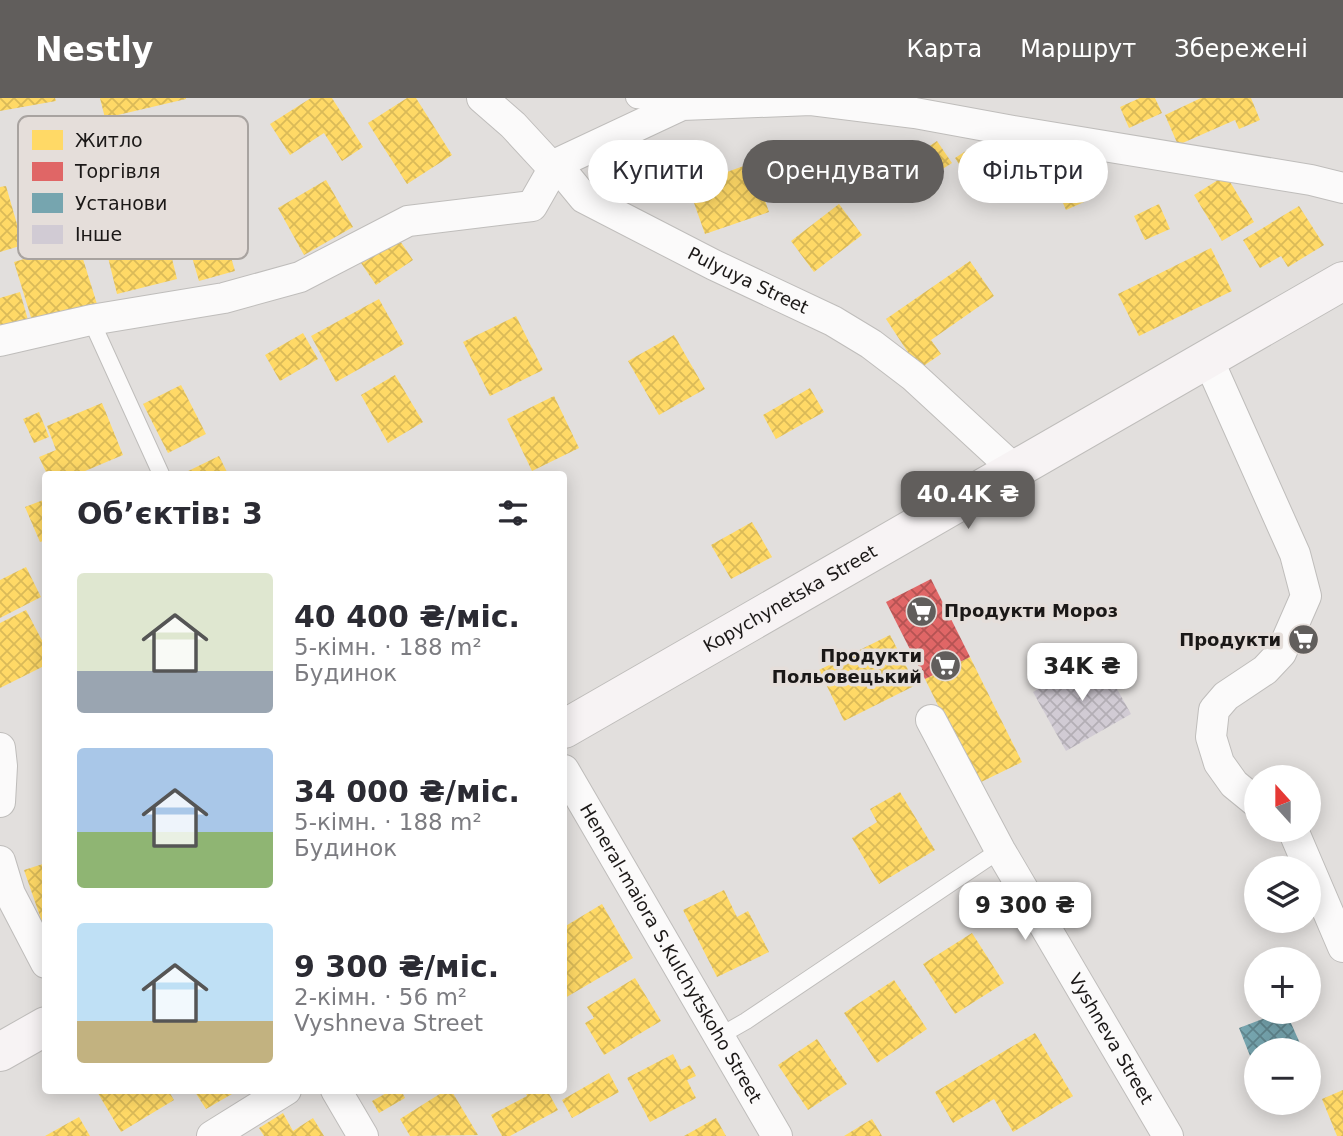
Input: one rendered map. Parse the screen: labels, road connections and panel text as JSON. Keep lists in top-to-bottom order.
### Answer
{
  "streets": {
    "main road": ["Kopychynetska Street"],
    "street": ["Pulyuya Street", "Heneral-maiora S.Kulchytskoho Street", "Vyshneva Street"]
  },
  "crossings": [
    ["Pulyuya Street", "Kopychynetska Street"]
  ],
  "places": {
    "supermarket": ["Продукти Мороз", "Продукти", "Продукти Польовецький"]
  },
  "legend": [
    "Житло",
    "Торгівля",
    "Установи",
    "Інше"
  ],
  "north": "top",
  "page": {
    "header": "Nestly",
    "nav": ["Карта", "Маршрут", "Збережені"],
    "chip": ["Купити", "Орендувати", "Фільтри"],
    "price": ["40.4K ₴", "34K ₴", "9 300 ₴"],
    "heading": "Об’єктів: 3",
    "list": [
      {
        "name": "40 400 ₴/міс.",
        "note": "5-кімн. · 188 m² · Будинок"
      },
      {
        "name": "34 000 ₴/міс.",
        "note": "5-кімн. · 188 m² · Будинок"
      },
      {
        "name": "9 300 ₴/міс.",
        "note": "2-кімн. · 56 m² · Vyshneva Street"
      }
    ],
    "map_buttons": ["+", "−"]
  }
}
